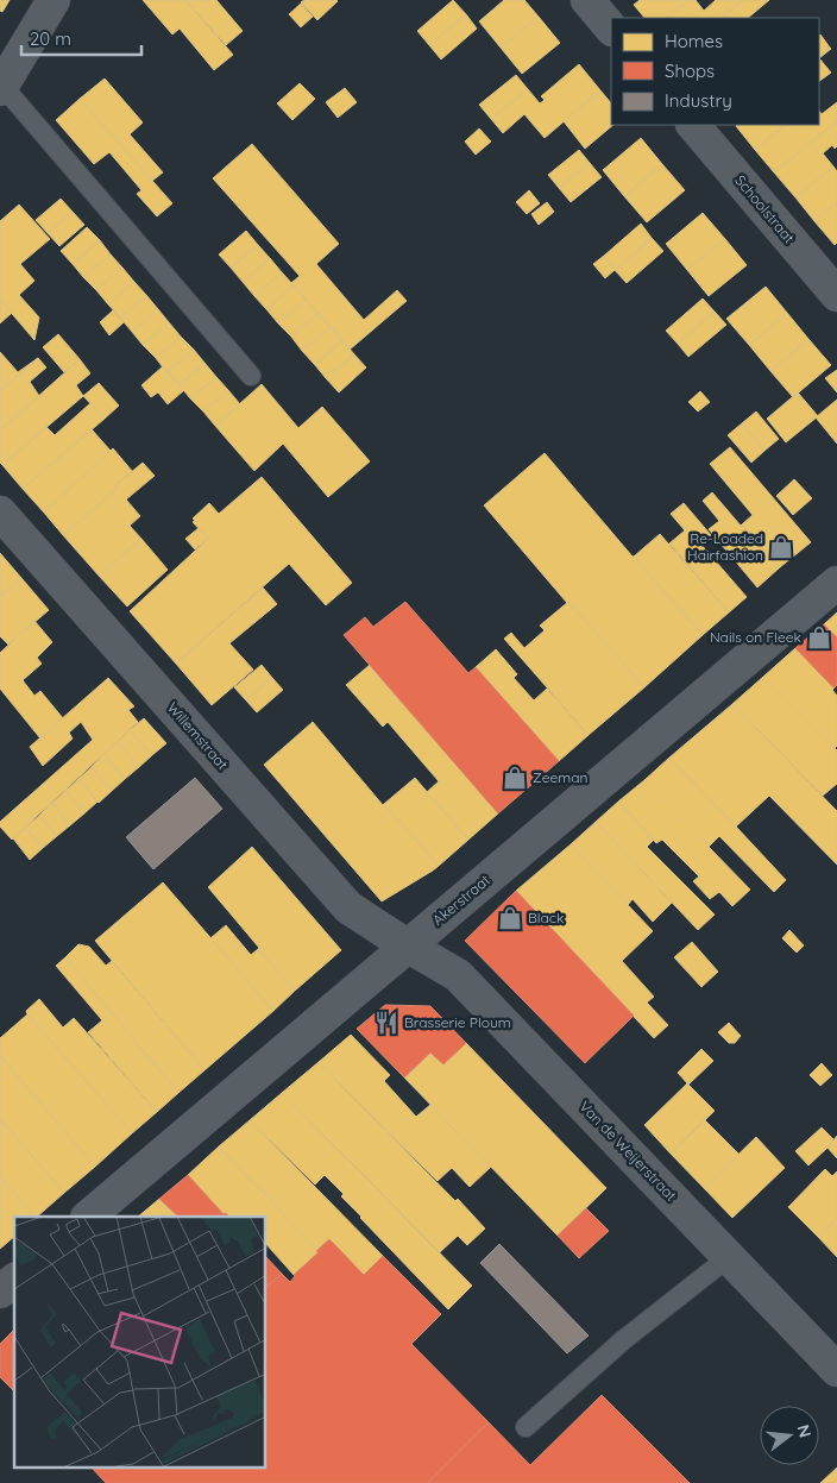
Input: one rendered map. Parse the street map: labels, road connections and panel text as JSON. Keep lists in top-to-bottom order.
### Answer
{
  "streets": {
    "street": [
      "Schoolstraat",
      "Willemstraat",
      "Akerstraat",
      "Van de Weijerstraat"
    ]
  },
  "crossings": [
    ["Willemstraat", "Akerstraat"],
    ["Willemstraat", "Van de Weijerstraat"],
    ["Akerstraat", "Van de Weijerstraat"]
  ],
  "places": {
    "shop": [
      "Re-Loaded Hairfashion",
      "Nails on Fleek",
      "Zeeman",
      "Black"
    ],
    "restaurant": ["Brasserie Ploum"]
  },
  "legend": ["Homes", "Shops", "Industry"],
  "scale_bar": "20 m",
  "north": "right"
}
